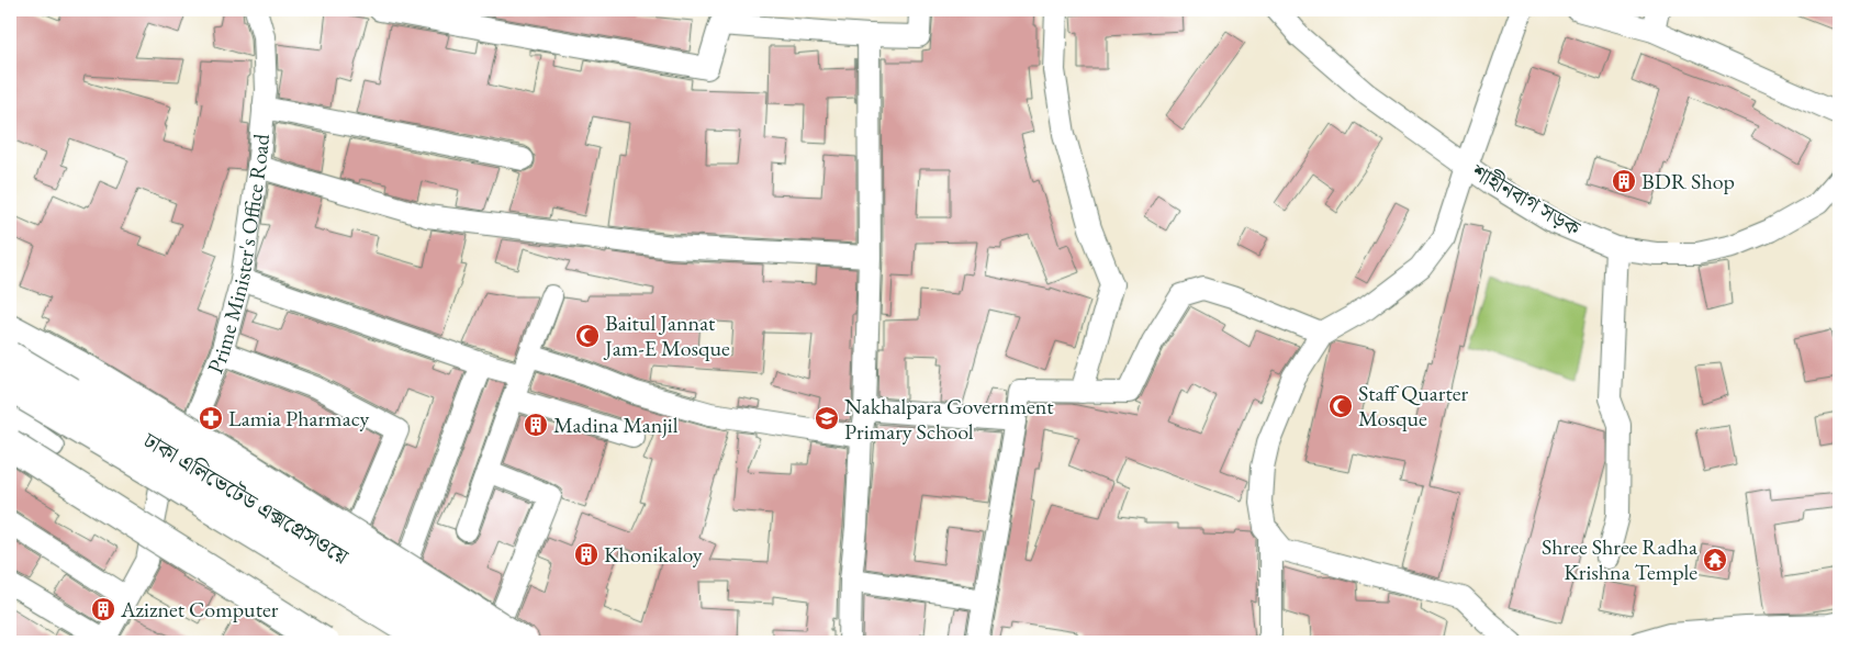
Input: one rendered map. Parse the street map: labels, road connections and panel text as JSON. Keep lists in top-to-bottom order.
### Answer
{
  "streets": {
    "highway": ["ঢাকা এলিভেটেড এক্সপ্রেসওয়ে"],
    "street": ["শাহীনবাগ সড়ক", "Prime Minister's Office Road"]
  },
  "places": {
    "building": [
      "BDR Shop",
      "Madina Manjil",
      "Khonikaloy",
      "Aziznet Computer"
    ],
    "mosque": ["Baitul Jannat Jam-E Mosque", "Staff Quarter Mosque"],
    "pharmacy": ["Lamia Pharmacy"],
    "school or university": ["Nakhalpara Government Primary School"],
    "temple": ["Shree Shree Radha Krishna Temple"]
  }
}
